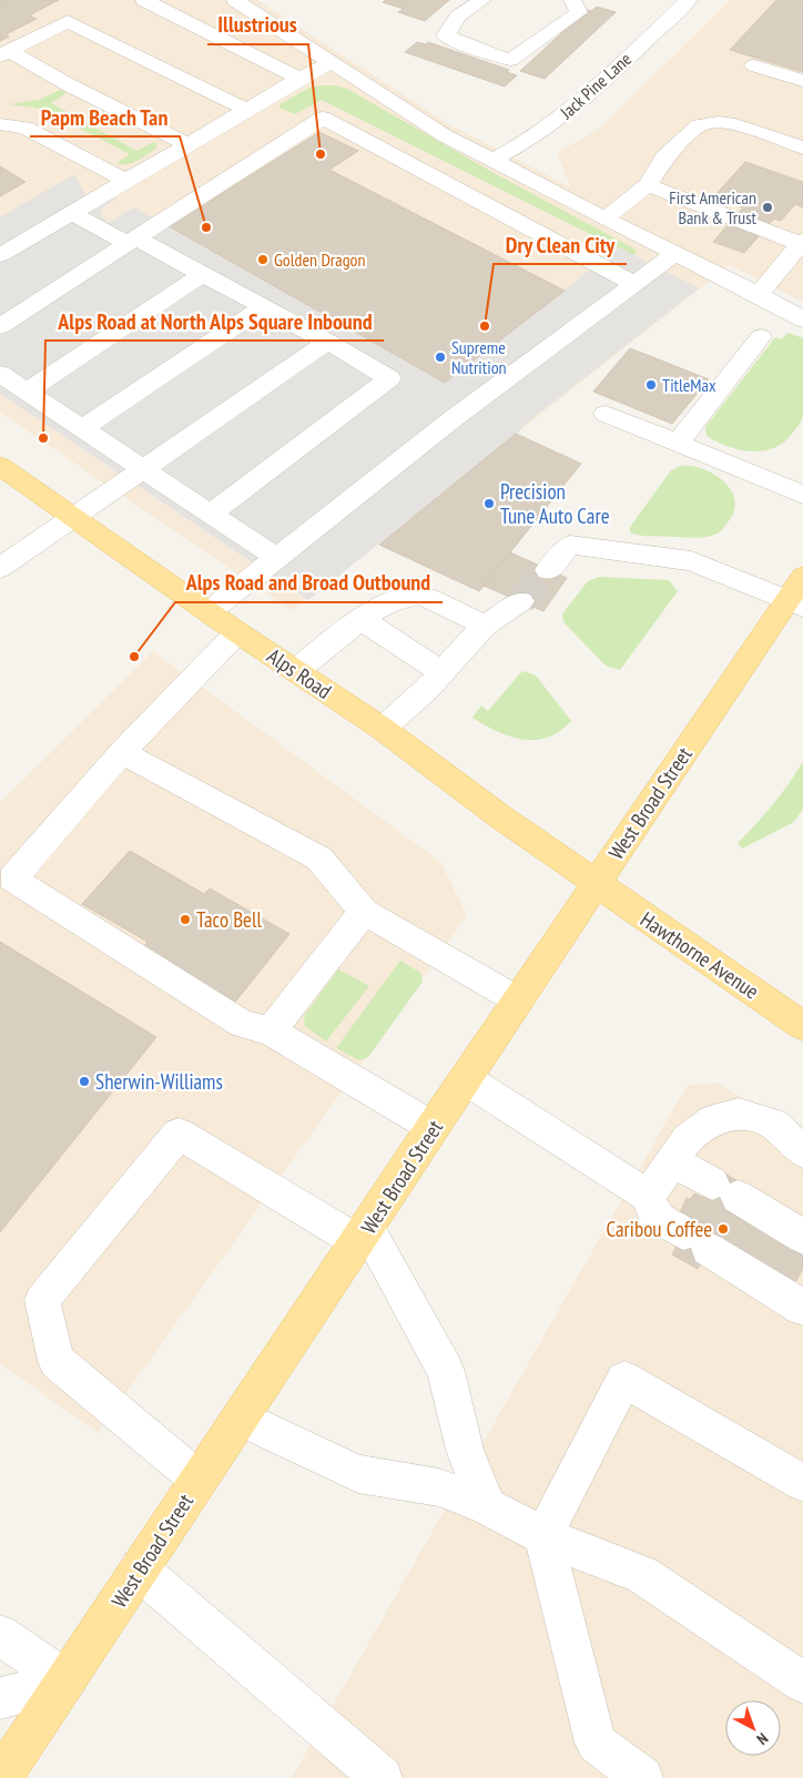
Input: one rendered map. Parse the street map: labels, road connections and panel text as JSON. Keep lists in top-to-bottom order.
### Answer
{
  "streets": {
    "main road": ["Alps Road", "West Broad Street", "Hawthorne Avenue"],
    "street": ["Jack Pine Lane"]
  },
  "crossings": [
    ["Alps Road", "West Broad Street"],
    ["Alps Road", "Hawthorne Avenue"],
    ["West Broad Street", "Hawthorne Avenue"]
  ],
  "places": [
    "Illustrious",
    "First American Bank & Trust",
    "Papm Beach Tan",
    "Golden Dragon",
    "Dry Clean City",
    "Supreme Nutrition",
    "TitleMax",
    "Alps Road at North Alps Square Inbound",
    "Precision Tune Auto Care",
    "Alps Road and Broad Outbound",
    "Taco Bell",
    "Sherwin-Williams",
    "Caribou Coffee"
  ],
  "north": "bottom right"
}
